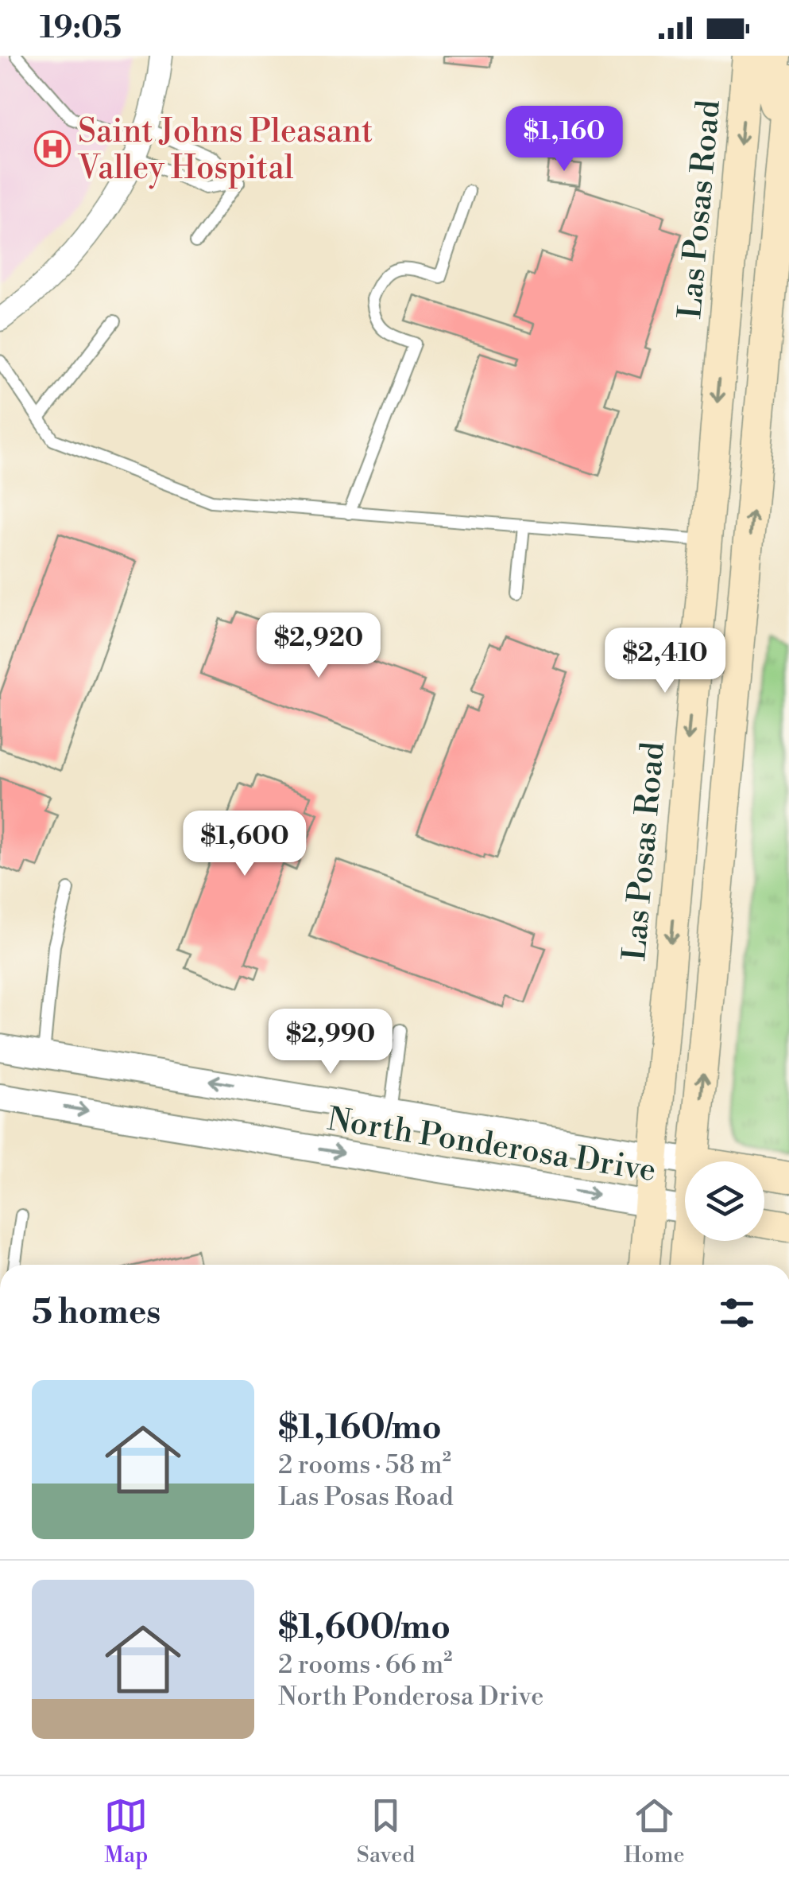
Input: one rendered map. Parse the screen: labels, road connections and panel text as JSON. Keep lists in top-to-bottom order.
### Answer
{
  "streets": {
    "main road": ["Las Posas Road"],
    "street": ["North Ponderosa Drive"]
  },
  "crossings": [
    ["Las Posas Road", "North Ponderosa Drive"]
  ],
  "places": {
    "hospital": ["Saint Johns Pleasant Valley Hospital"]
  },
  "page": {
    "status": "19:05",
    "price": [
      "$1,160",
      "$2,920",
      "$2,410",
      "$1,600",
      "$2,990"
    ],
    "heading": "5 homes",
    "list": [
      {
        "name": "$1,160/mo",
        "note": "2 rooms · 58 m² · Las Posas Road"
      },
      {
        "name": "$1,600/mo",
        "note": "2 rooms · 66 m² · North Ponderosa Drive"
      }
    ],
    "tabs": ["Map", "Saved", "Home"]
  }
}
